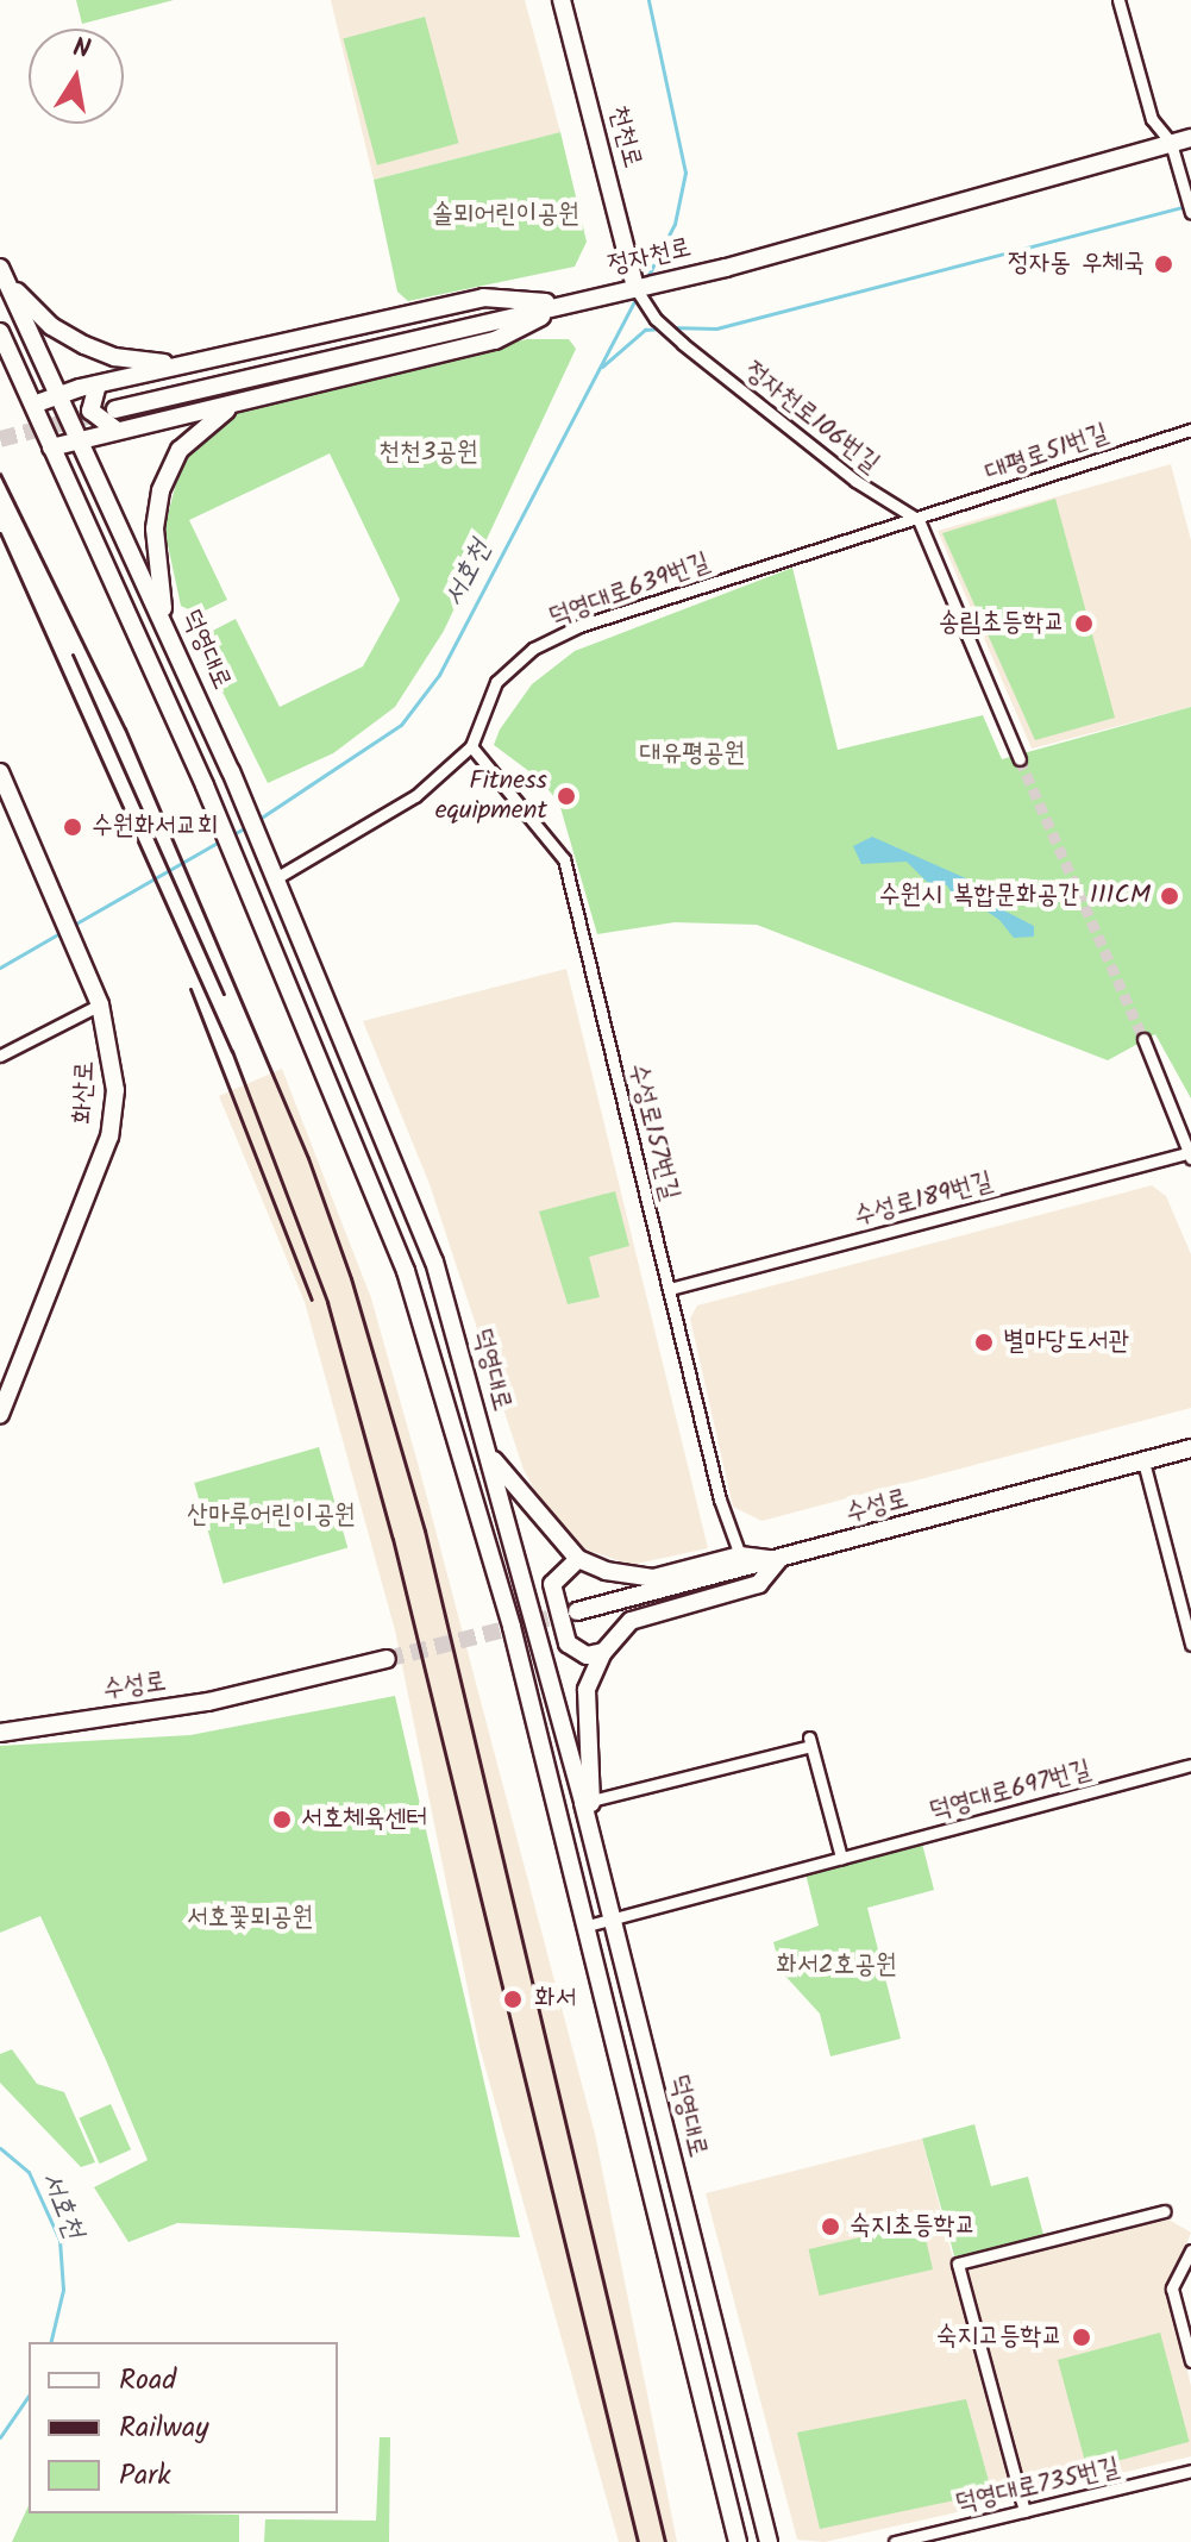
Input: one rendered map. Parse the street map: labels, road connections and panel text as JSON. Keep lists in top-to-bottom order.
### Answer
{
  "streets": {
    "main road": [
      "천천로",
      "정자천로",
      "덕영대로",
      "화산로",
      "수성로"
    ],
    "street": [
      "정자천로106번길",
      "대평로51번길",
      "덕영대로639번길",
      "수성로157번길",
      "수성로189번길",
      "덕영대로697번길",
      "덕영대로735번길"
    ]
  },
  "crossings": [
    ["천천로", "정자천로"],
    ["천천로", "정자천로106번길"],
    ["정자천로", "정자천로106번길"],
    ["정자천로106번길", "대평로51번길"],
    ["정자천로106번길", "덕영대로639번길"],
    ["대평로51번길", "덕영대로639번길"],
    ["덕영대로639번길", "덕영대로"],
    ["덕영대로639번길", "수성로157번길"],
    ["덕영대로", "덕영대로697번길"],
    ["수성로157번길", "수성로189번길"]
  ],
  "water": ["서호천"],
  "parks": [
    "솔뫼어린이공원",
    "천천3공원",
    "대유평공원",
    "산마루어린이공원",
    "서호꽃뫼공원",
    "화서2호공원"
  ],
  "places": [
    "정자동 우체국",
    "송림초등학교",
    "Fitness equipment",
    "수원화서교회",
    "수원시 복합문화공간 111CM",
    "별마당도서관",
    "서호체육센터",
    "화서",
    "숙지초등학교",
    "숙지고등학교"
  ],
  "legend": ["Road", "Railway", "Park"],
  "north": "top"
}
